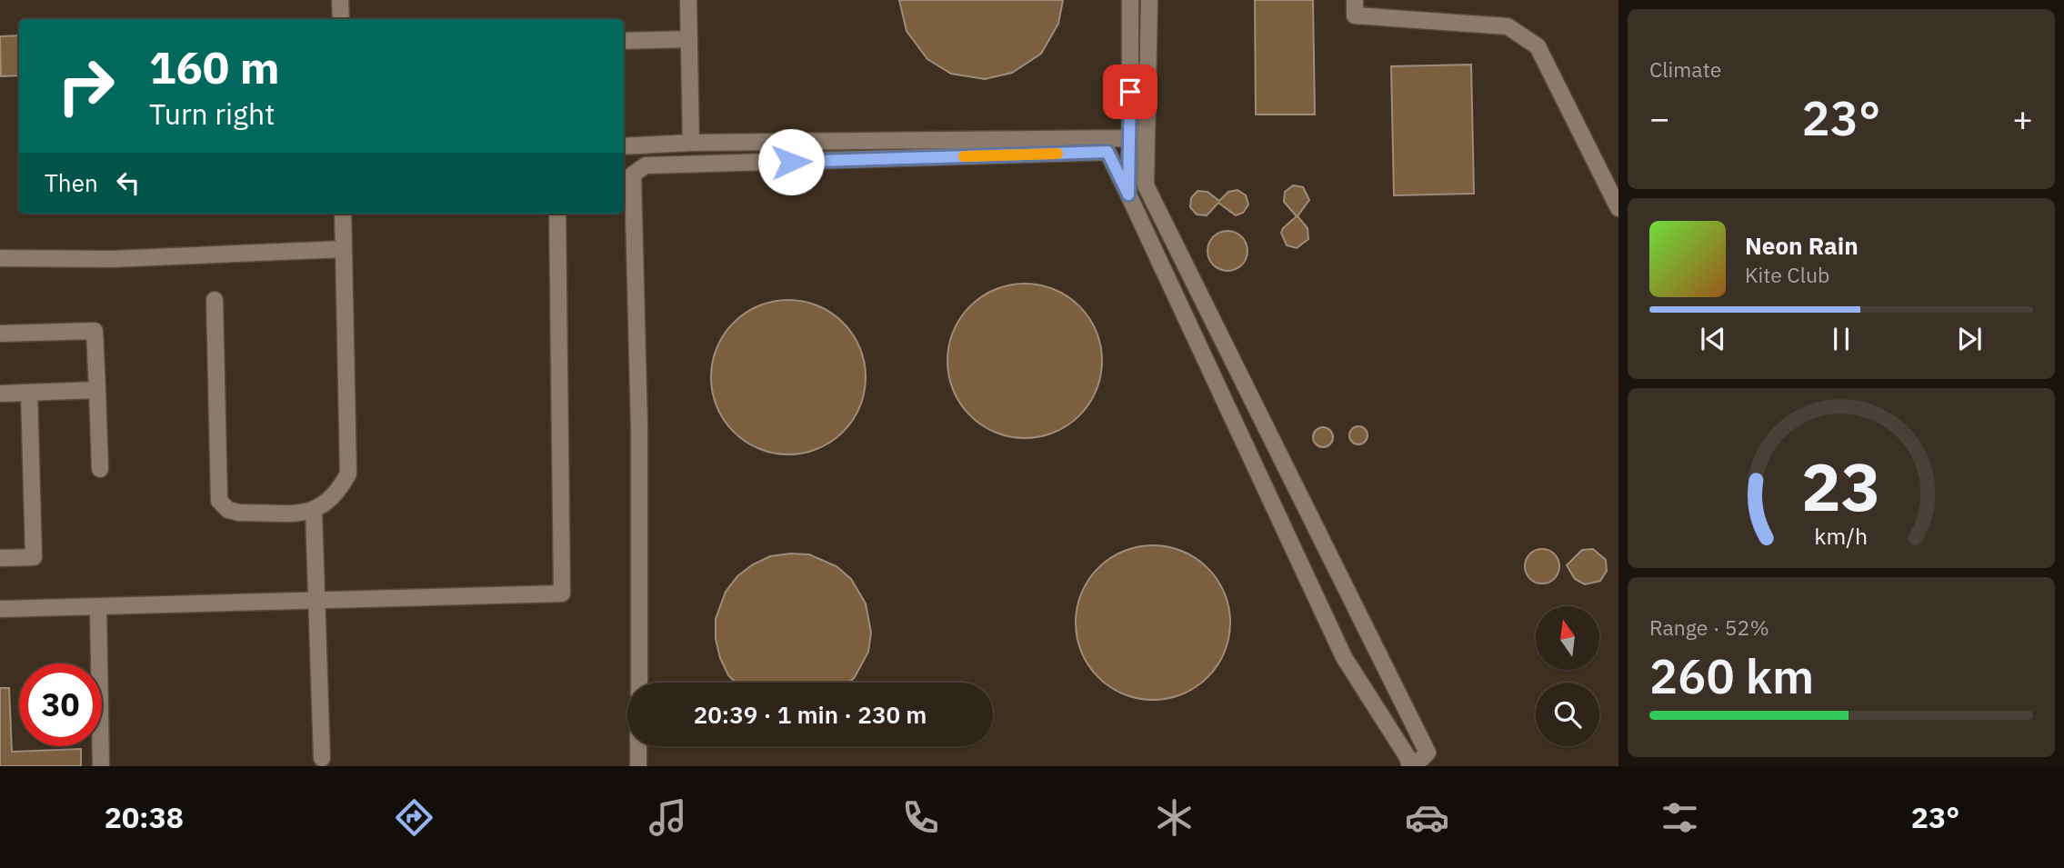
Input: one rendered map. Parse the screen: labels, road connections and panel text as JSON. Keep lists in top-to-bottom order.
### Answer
{
  "north": "top",
  "page": {
    "tile": [
      "Climate",
      ["Range · 52%", "260 km"]
    ],
    "turn": ["160 m", "Turn right"],
    "heat": ["−", "23°", "+"],
    "then": "Then",
    "song": ["Neon Rain", "Kite Club"],
    "limit": "30",
    "trip": "20:39 · 1 min · 230 m",
    "tabs": ["20:38", "23°"],
    "gauge": ["23", "km/h"]
  }
}
